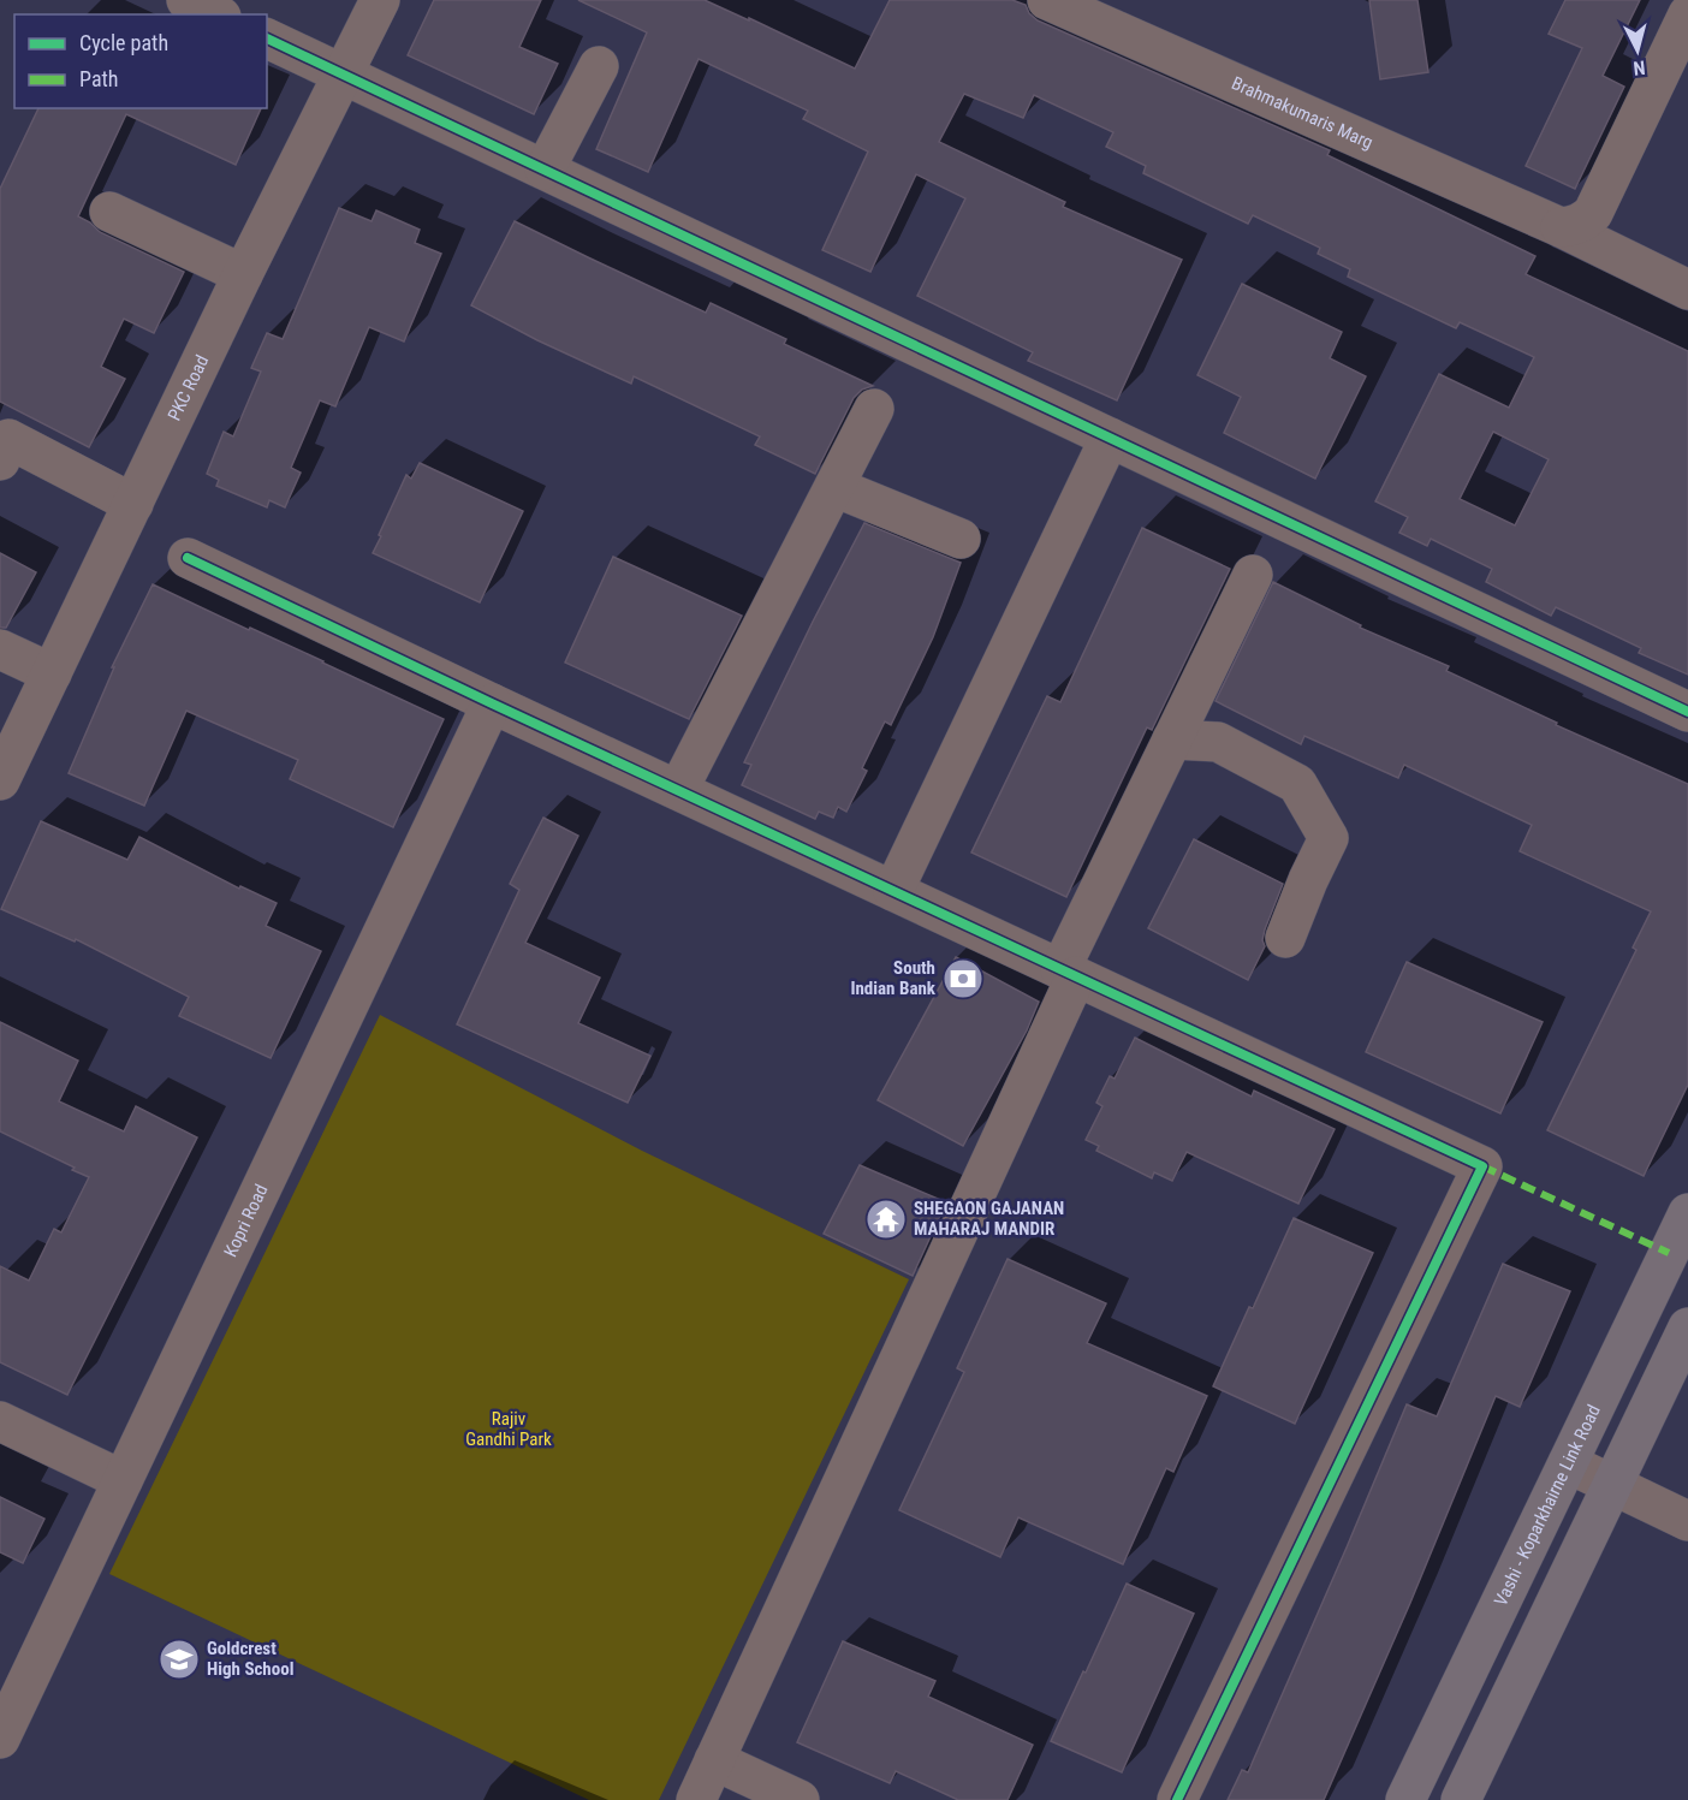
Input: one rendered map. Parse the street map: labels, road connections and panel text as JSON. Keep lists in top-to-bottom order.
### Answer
{
  "streets": {
    "main road": ["Vashi - Koparkhairne Link Road"],
    "street": ["Brahmakumaris Marg", "PKC Road", "Kopri Road"]
  },
  "parks": ["Rajiv Gandhi Park"],
  "places": {
    "bank": ["South Indian Bank"],
    "temple": ["SHEGAON GAJANAN MAHARAJ MANDIR"],
    "school or university": ["Goldcrest High School"]
  },
  "legend": ["Cycle path", "Path"],
  "north": "bottom"
}
